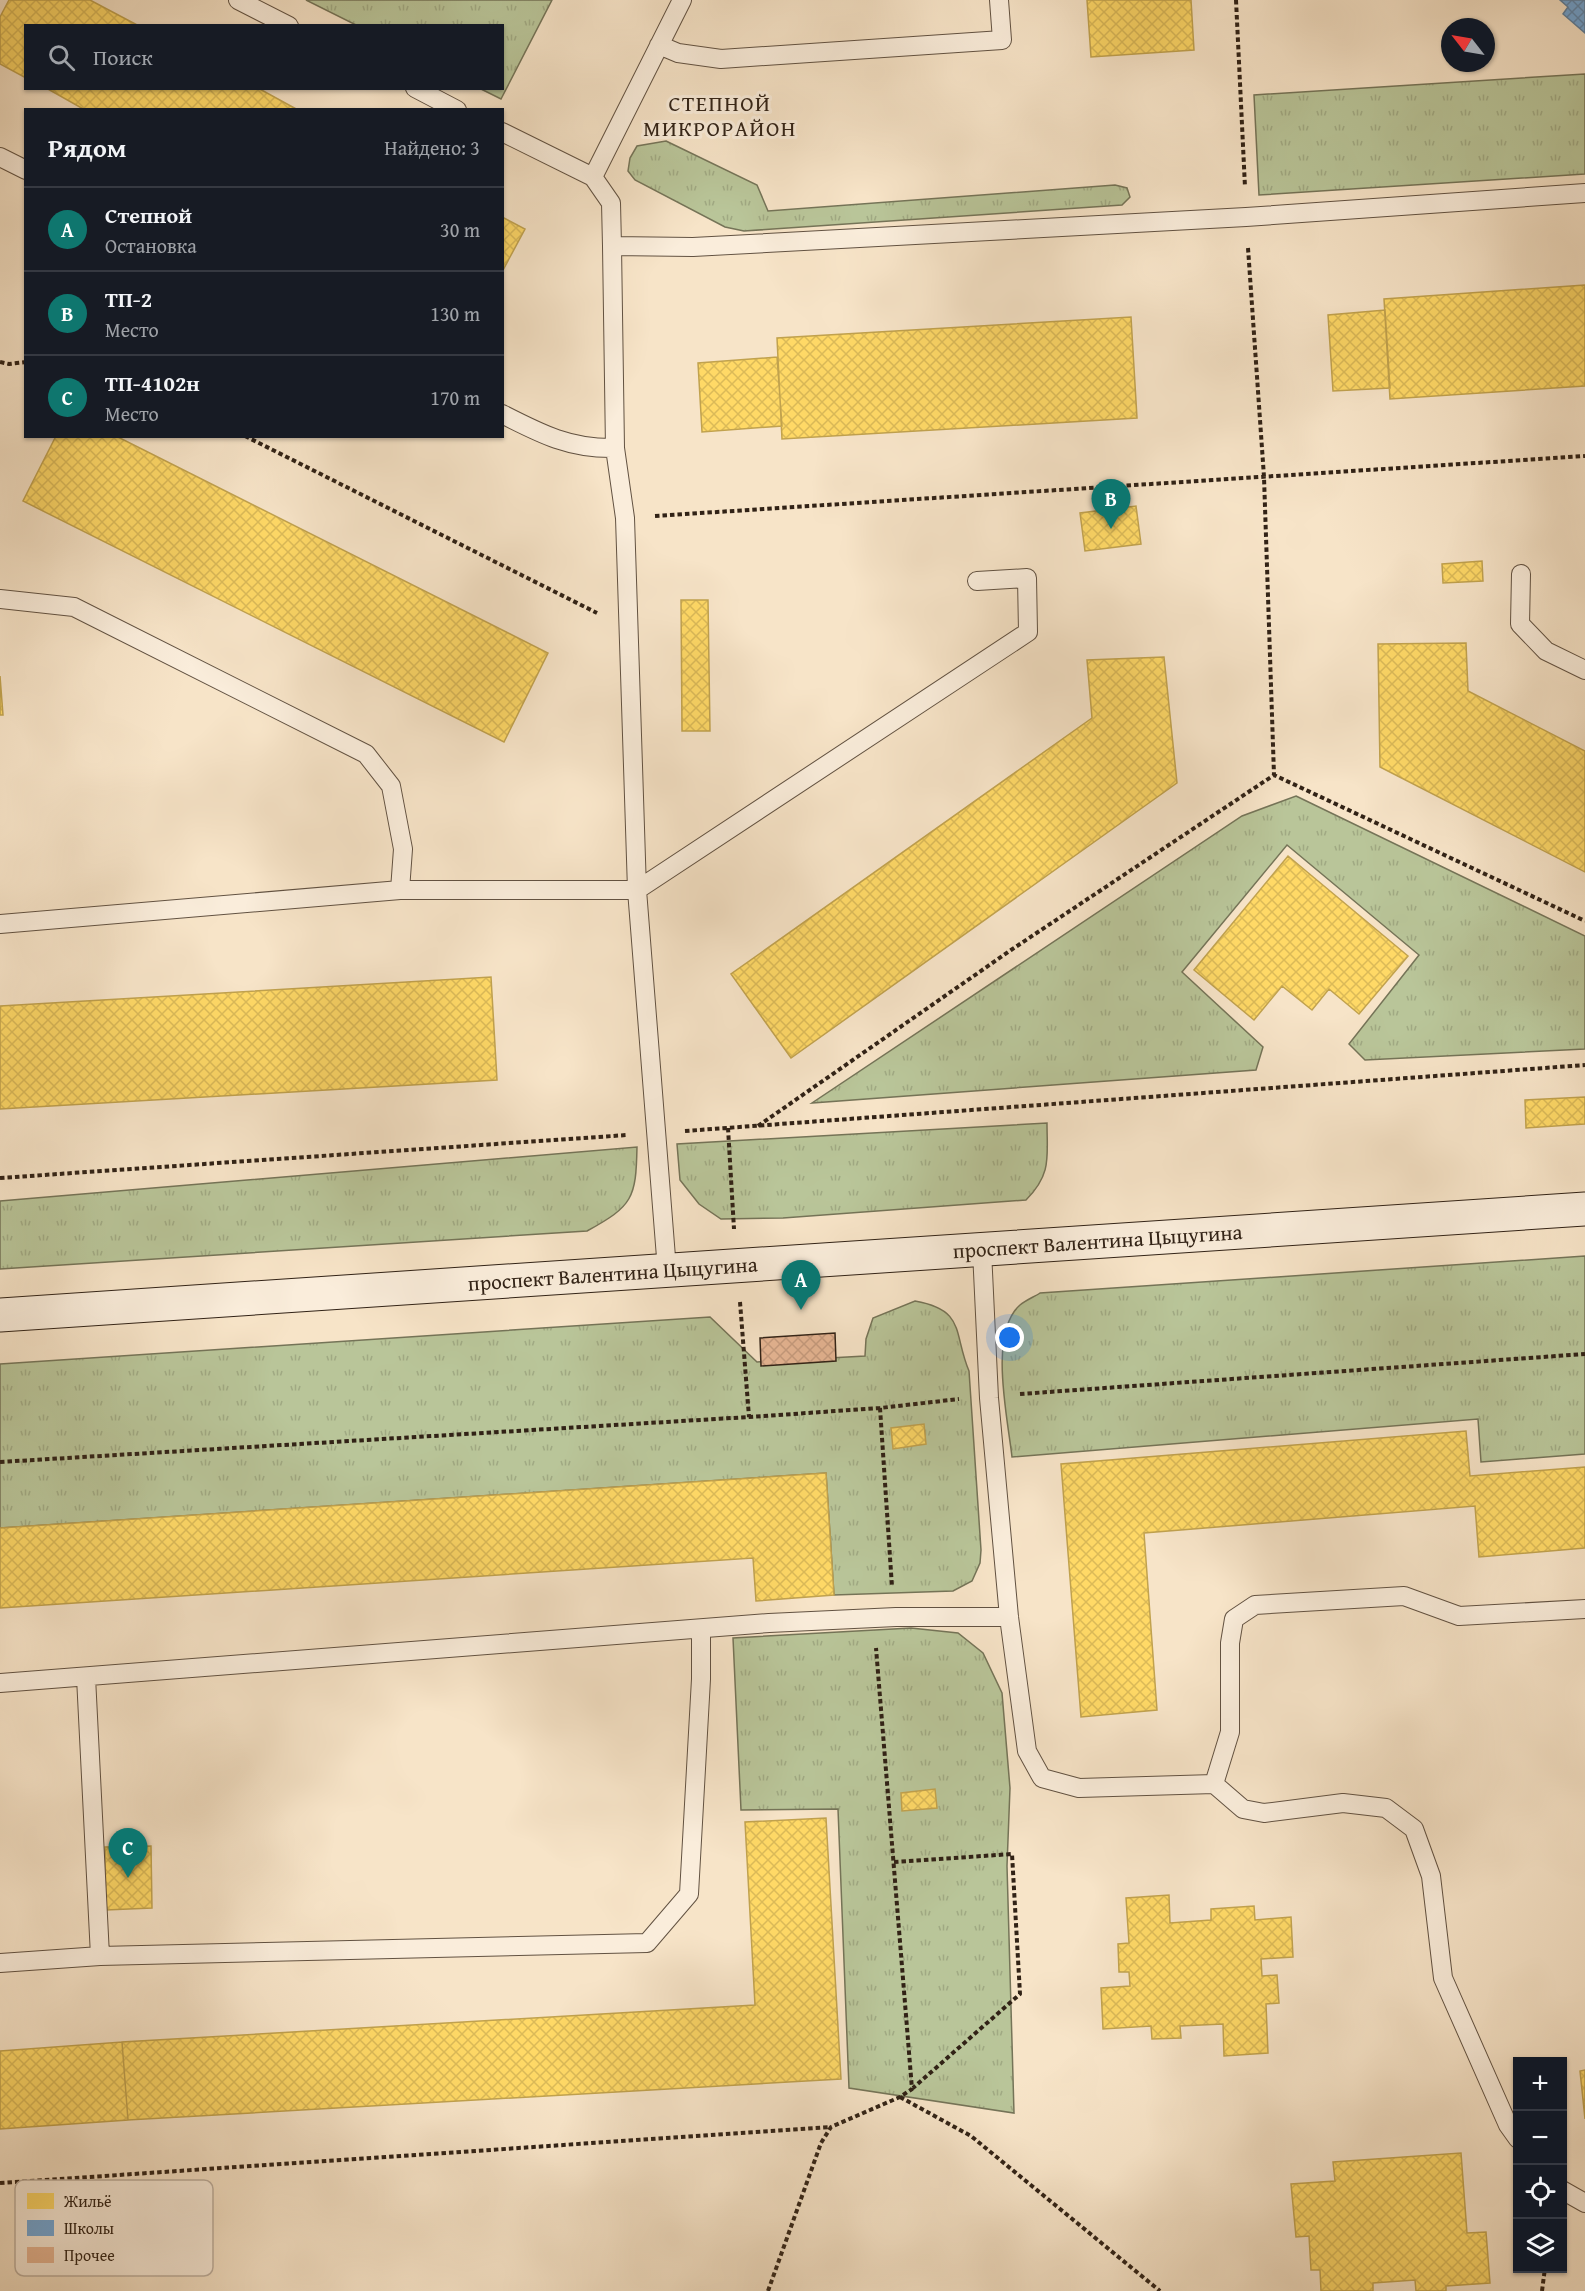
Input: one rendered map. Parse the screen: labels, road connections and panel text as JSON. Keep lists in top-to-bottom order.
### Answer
{
  "streets": {
    "main road": ["проспект Валентина Цыцугина"]
  },
  "districts": ["СТЕПНОЙ МИКРОРАЙОН"],
  "legend": ["Жильё", "Школы", "Прочее"],
  "north": "top left",
  "page": {
    "search": "Поиск",
    "heading": ["Рядом", "Найдено: 3"],
    "list": [
      {
        "mark": "A",
        "name": "Степной",
        "note": "Остановка",
        "value": "30 m"
      },
      {
        "mark": "B",
        "name": "ТП-2",
        "note": "Место",
        "value": "130 m"
      },
      {
        "mark": "C",
        "name": "ТП-4102н",
        "note": "Место",
        "value": "170 m"
      }
    ],
    "pins": ["B", "A", "C"],
    "map_buttons": ["+", "−"]
  }
}
